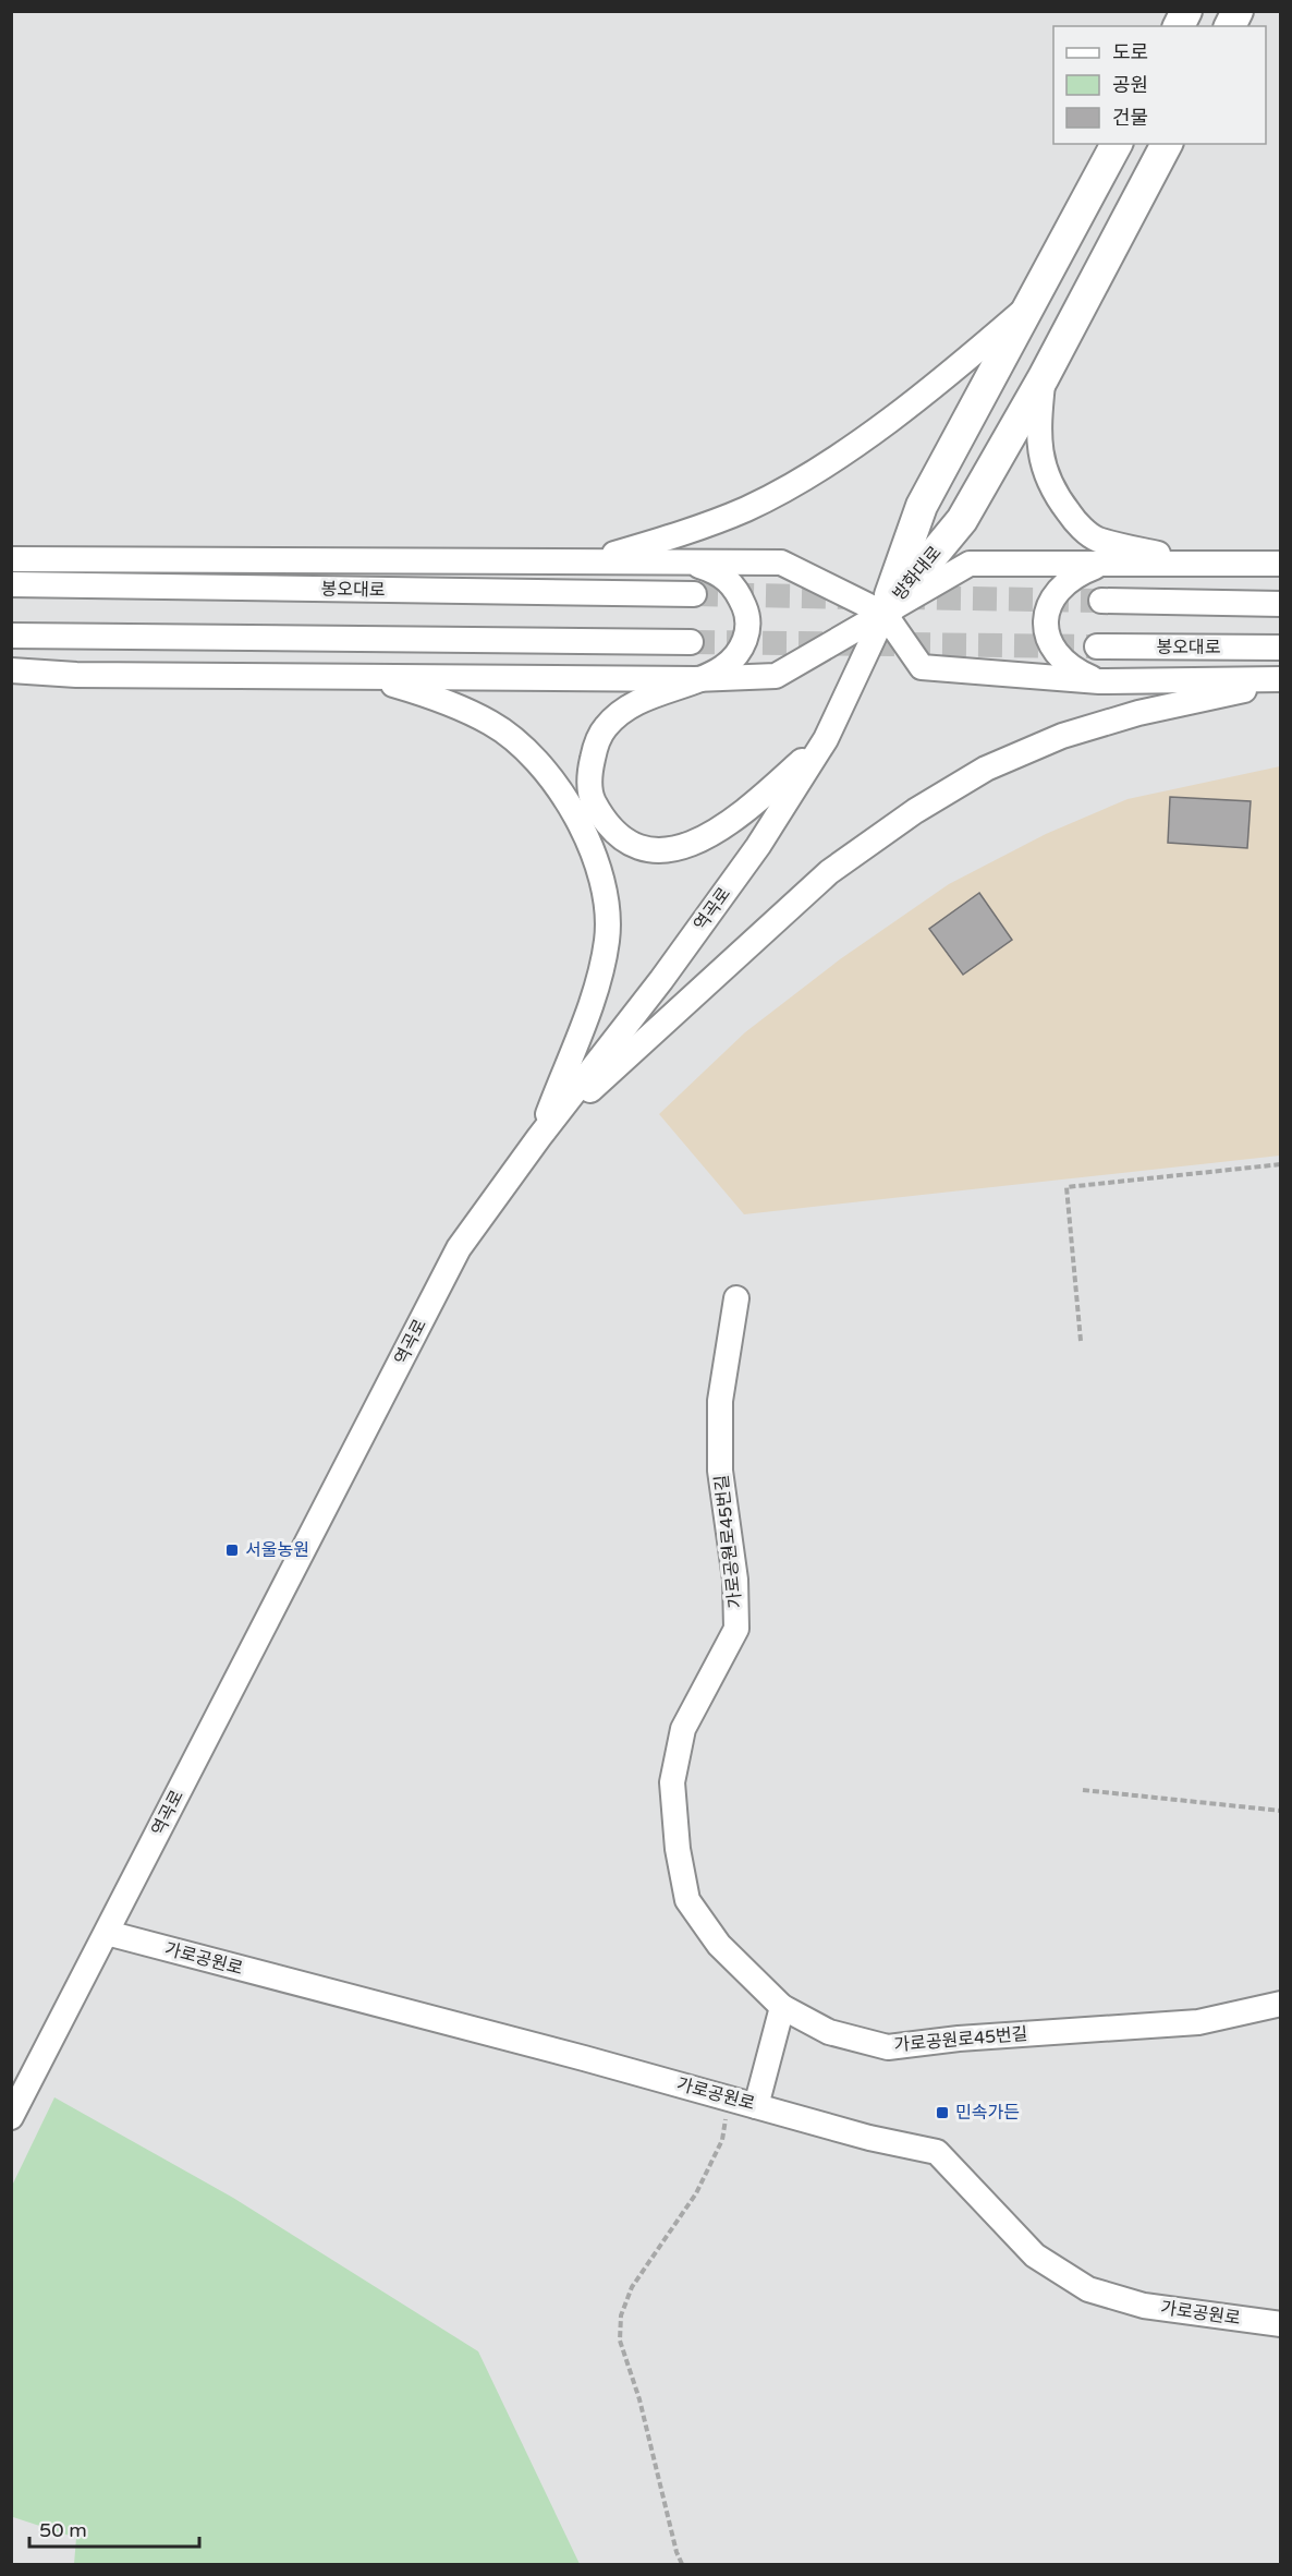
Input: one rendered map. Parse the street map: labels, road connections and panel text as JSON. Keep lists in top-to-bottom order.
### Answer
{
  "streets": {
    "main road": ["방화대로"],
    "street": [
      "봉오대로",
      "역곡로",
      "가로공원로45번길",
      "가로공원로"
    ]
  },
  "crossings": [
    ["방화대로", "역곡로"],
    ["역곡로", "가로공원로"]
  ],
  "places": {
    "transit": ["서울농원", "민속가든"]
  },
  "legend": ["도로", "공원", "건물"],
  "scale_bar": "50 m"
}
